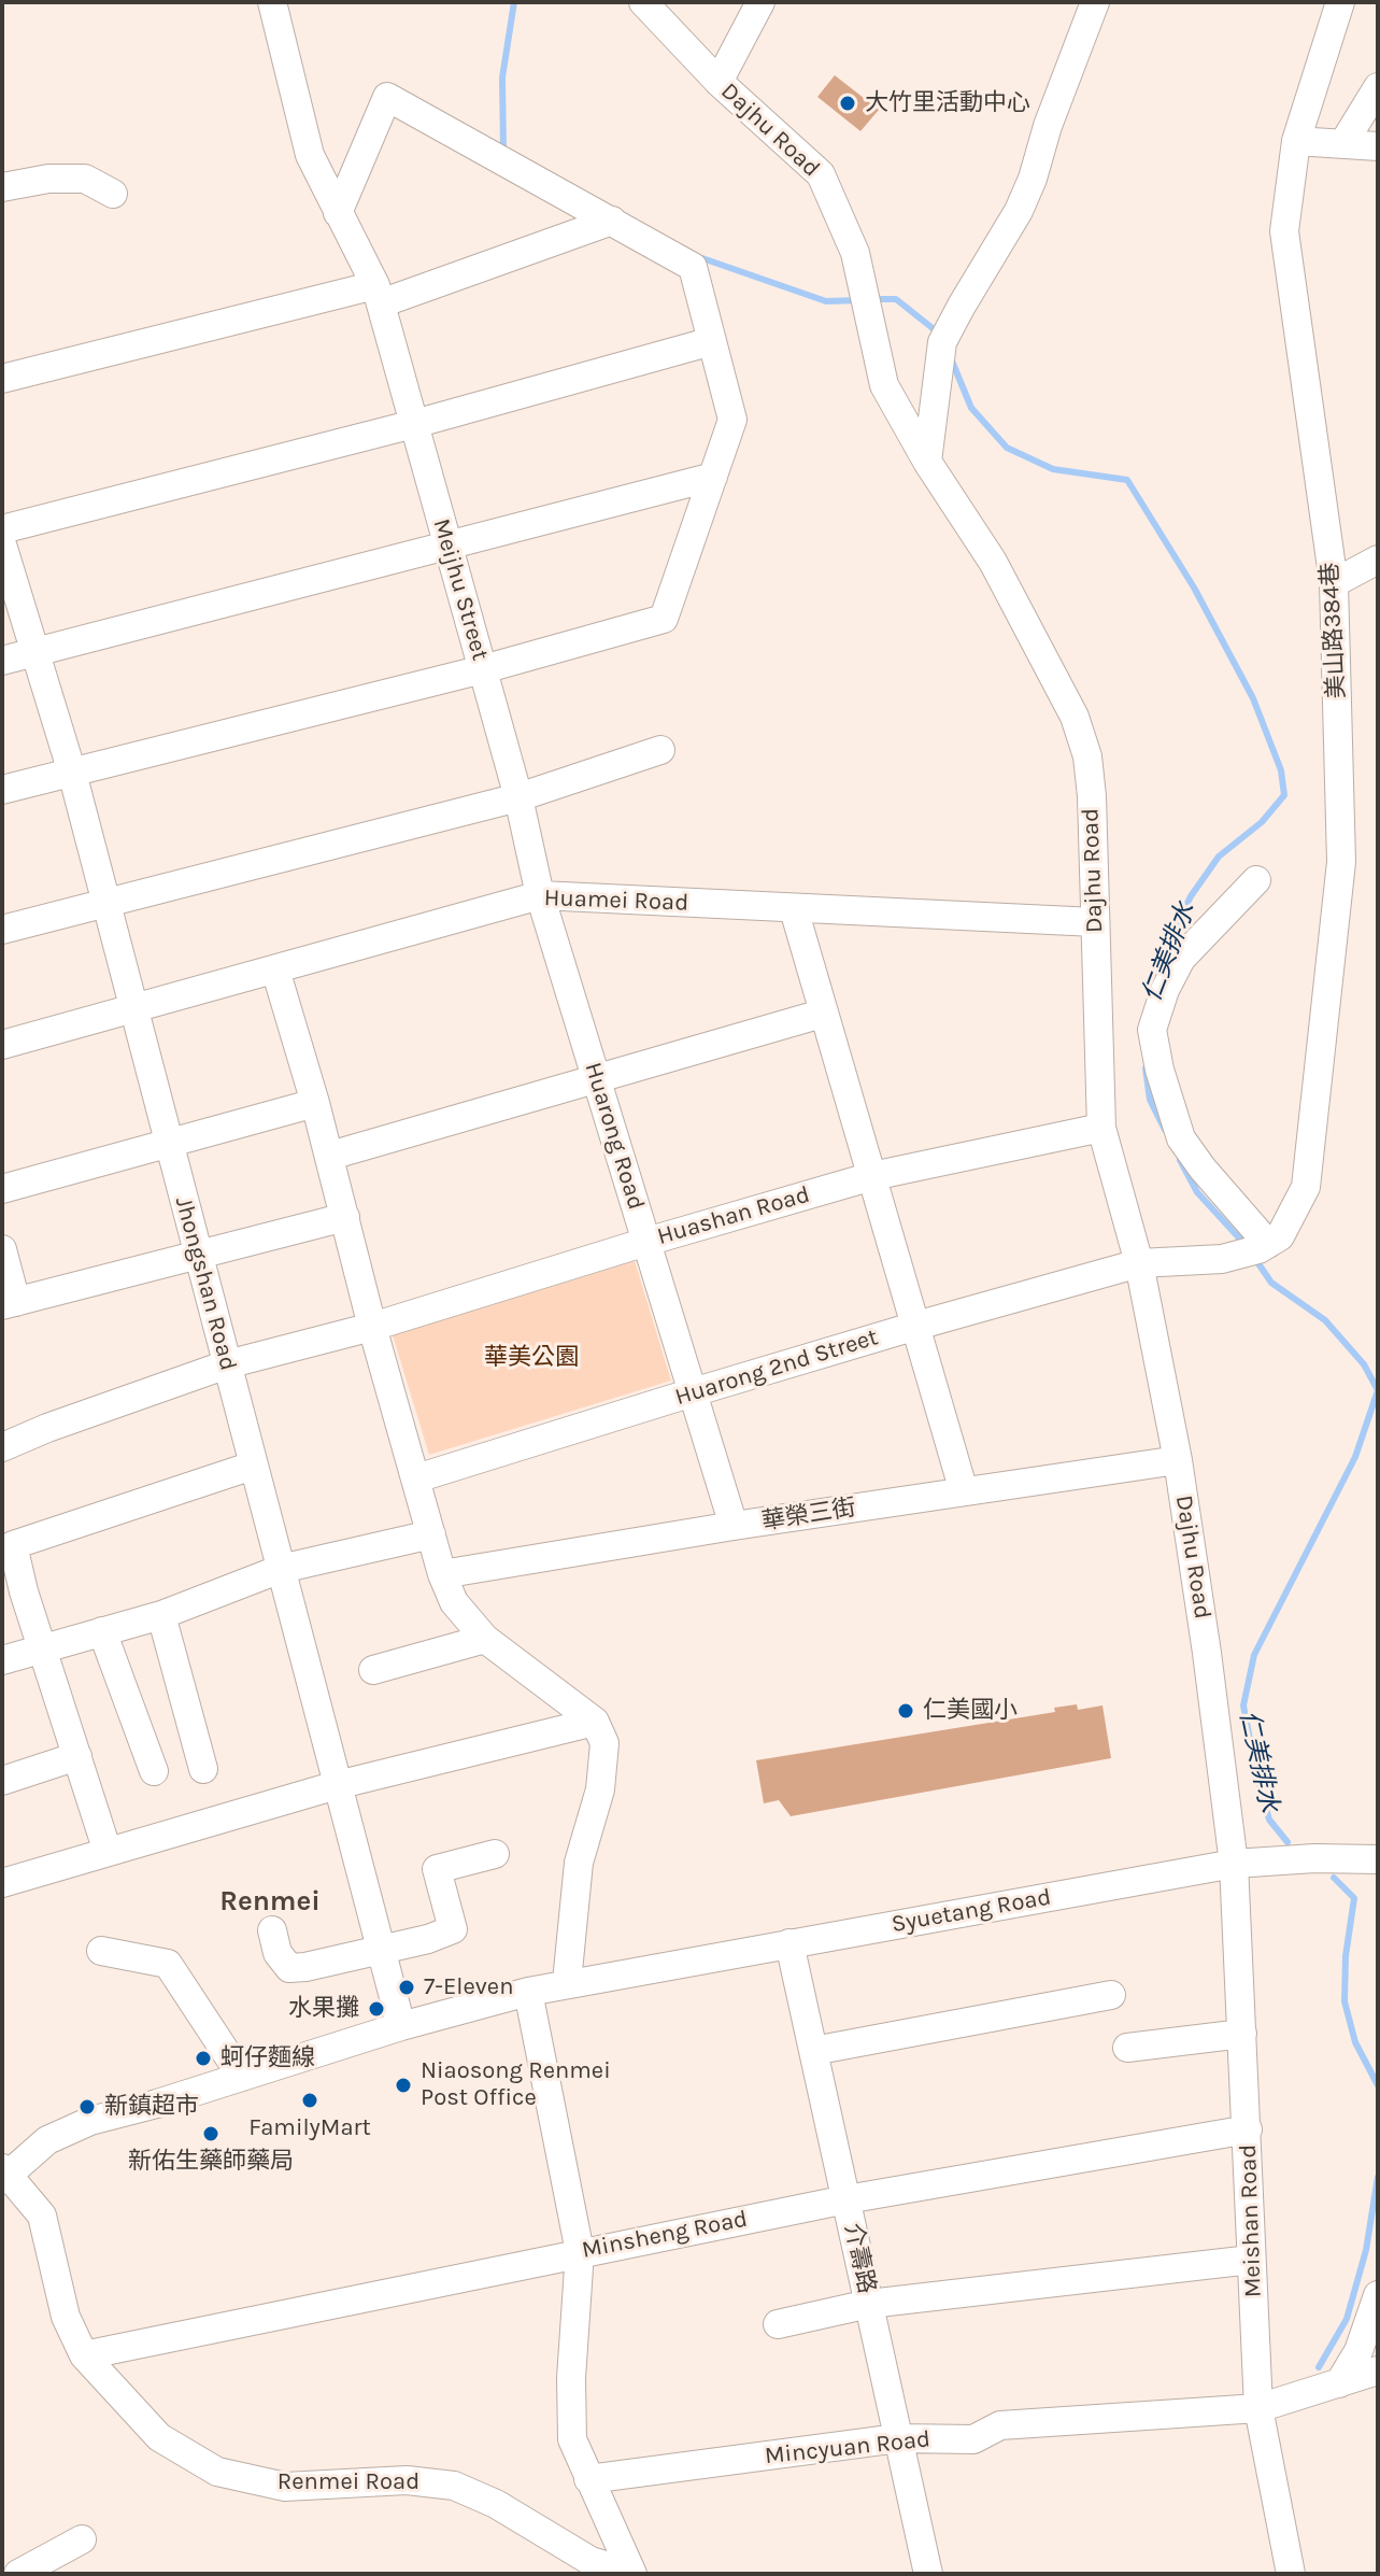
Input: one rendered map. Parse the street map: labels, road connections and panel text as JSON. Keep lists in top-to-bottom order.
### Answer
{
  "streets": {
    "street": [
      "Dajhu Road",
      "Meijhu Street",
      "美山路384巷",
      "Huamei Road",
      "Huarong Road",
      "Huashan Road",
      "Jhongshan Road",
      "Huarong 2nd Street",
      "華榮三街",
      "Syuetang Road",
      "Meishan Road",
      "Minsheng Road",
      "介壽路",
      "Mincyuan Road",
      "Renmei Road"
    ]
  },
  "crossings": [
    ["Dajhu Road", "Huamei Road"],
    ["Dajhu Road", "Huashan Road"],
    ["Dajhu Road", "Huarong 2nd Street"],
    ["Dajhu Road", "華榮三街"],
    ["Dajhu Road", "Syuetang Road"],
    ["Dajhu Road", "Meishan Road"],
    ["Meijhu Street", "Huamei Road"],
    ["Meijhu Street", "Huarong Road"],
    ["美山路384巷", "Huarong 2nd Street"],
    ["Huamei Road", "Huarong Road"],
    ["Huamei Road", "Jhongshan Road"],
    ["Huarong Road", "Huashan Road"],
    ["Huarong Road", "Huarong 2nd Street"],
    ["Huarong Road", "華榮三街"],
    ["Huashan Road", "Jhongshan Road"],
    ["Jhongshan Road", "Syuetang Road"],
    ["Syuetang Road", "Meishan Road"],
    ["Syuetang Road", "介壽路"],
    ["Syuetang Road", "Renmei Road"],
    ["Meishan Road", "Minsheng Road"],
    ["Meishan Road", "Mincyuan Road"],
    ["Minsheng Road", "介壽路"],
    ["Minsheng Road", "Renmei Road"],
    ["介壽路", "Mincyuan Road"]
  ],
  "districts": ["Renmei"],
  "water": ["仁美排水"],
  "parks": ["華美公園"],
  "places": [
    "大竹里活動中心",
    "仁美國小",
    "7-Eleven",
    "水果攤",
    "蚵仔麵線",
    "Niaosong Renmei Post Office",
    "FamilyMart",
    "新鎮超市",
    "新佑生藥師藥局"
  ]
}
